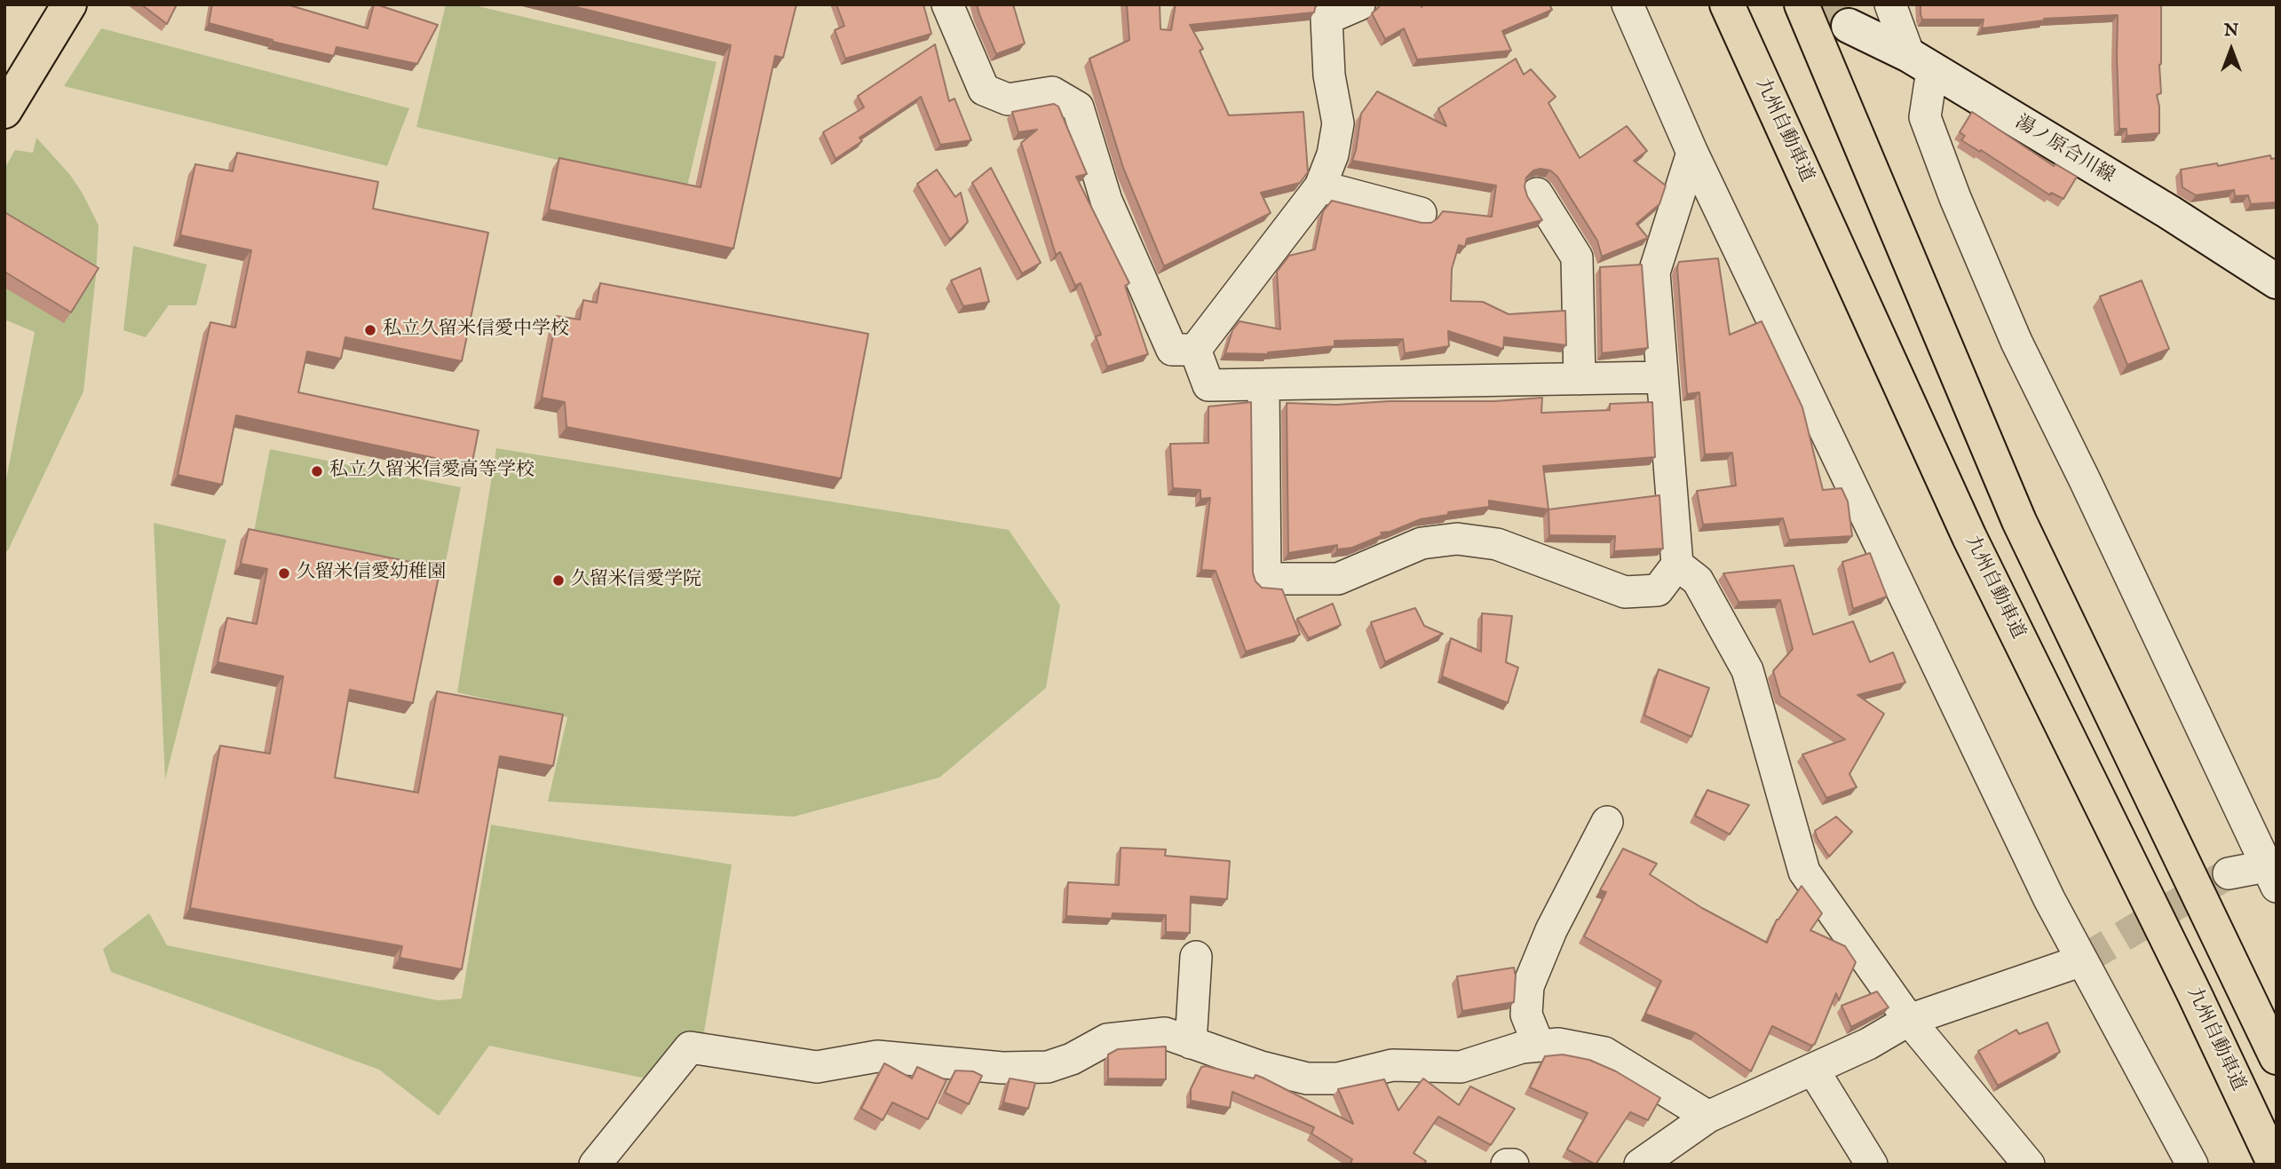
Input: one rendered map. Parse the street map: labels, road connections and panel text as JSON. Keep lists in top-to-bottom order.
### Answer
{
  "streets": {
    "main road": ["九州自動車道", "湯ノ原合川線"]
  },
  "places": [
    "私立久留米信愛中学校",
    "私立久留米信愛高等学校",
    "久留米信愛幼稚園",
    "久留米信愛学院"
  ],
  "north": "top"
}
